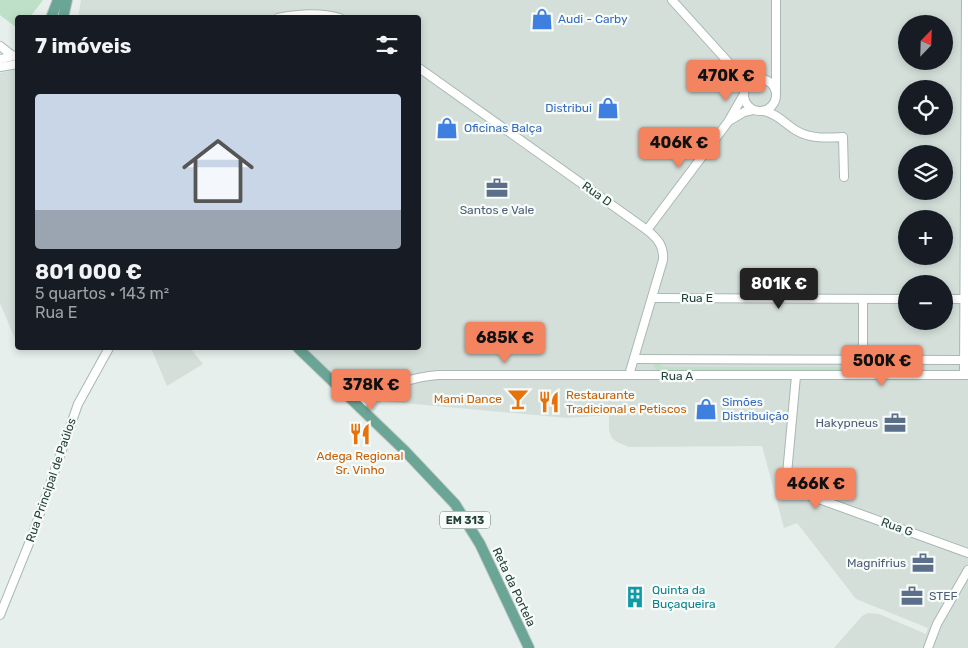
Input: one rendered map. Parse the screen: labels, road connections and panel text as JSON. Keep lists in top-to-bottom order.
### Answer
{
  "streets": {
    "main road": ["EM 313", "Reta da Portela"],
    "street": [
      "Rua D",
      "Rua E",
      "Rua A",
      "Rua Principal de Paúlos",
      "Rua G"
    ]
  },
  "crossings": [
    ["Rua D", "Rua E"],
    ["Rua D", "Rua A"],
    ["Rua A", "Rua G"],
    ["EM 313", "Reta da Portela"]
  ],
  "places": {
    "shop": [
      "Audi - Carby",
      "Distribui",
      "Oficinas Balça",
      "Simões Distribuição"
    ],
    "office": [
      "Santos e Vale",
      "Hakypneus",
      "Magnifrius",
      "STEF"
    ],
    "bar": ["Mami Dance"],
    "restaurant": ["Restaurante Tradicional e Petiscos", "Adega Regional Sr. Vinho"],
    "building": ["Quinta da Buçaqueira"]
  },
  "north": "top right",
  "page": {
    "map_buttons": ["+", "−"],
    "heading": "7 imóveis",
    "price": [
      "470K €",
      "406K €",
      "801K €",
      "685K €",
      "500K €",
      "378K €",
      "466K €"
    ],
    "list": [
      {
        "name": "801 000 €",
        "note": "5 quartos · 143 m² · Rua E"
      }
    ]
  }
}
